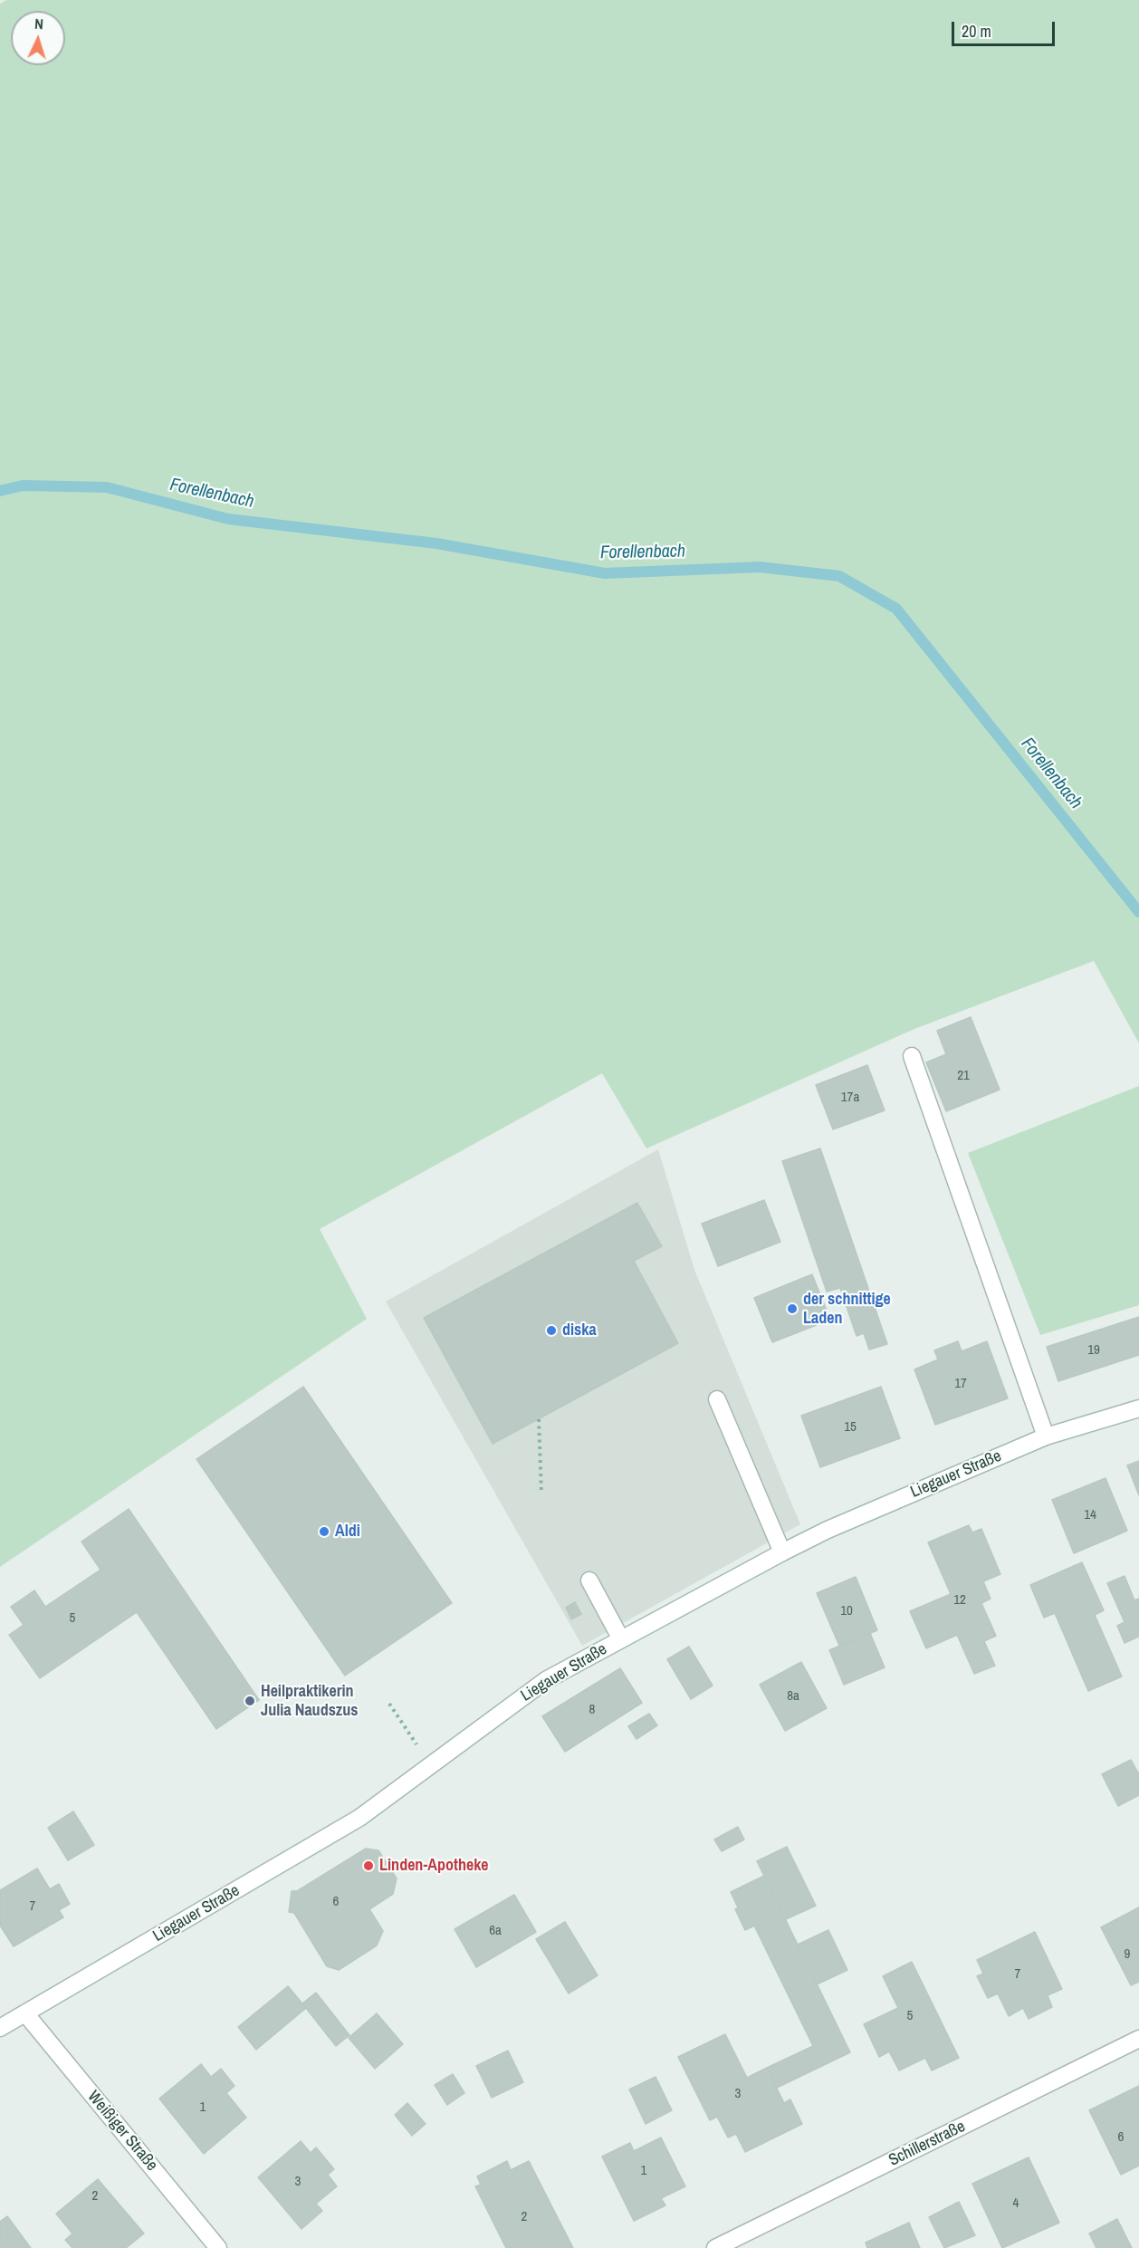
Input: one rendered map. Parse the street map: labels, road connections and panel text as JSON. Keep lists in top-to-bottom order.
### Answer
{
  "streets": {
    "main road": ["Liegauer Straße", "Weißiger Straße", "Schillerstraße"]
  },
  "crossings": [
    ["Liegauer Straße", "Weißiger Straße"]
  ],
  "water": ["Forellenbach"],
  "places": [
    "der schnittige Laden",
    "diska",
    "Aldi",
    "Heilpraktikerin Julia Naudszus",
    "Linden-Apotheke"
  ],
  "house_numbers": [
    "21",
    "17a",
    "19",
    "17",
    "15",
    "14",
    "12",
    "10",
    "5",
    "8a",
    "8",
    "6",
    "7",
    "6a",
    "9",
    "7",
    "5",
    "3",
    "1",
    "6",
    "1",
    "3",
    "2",
    "4",
    "2"
  ],
  "scale_bar": "20 m",
  "north": "top"
}
